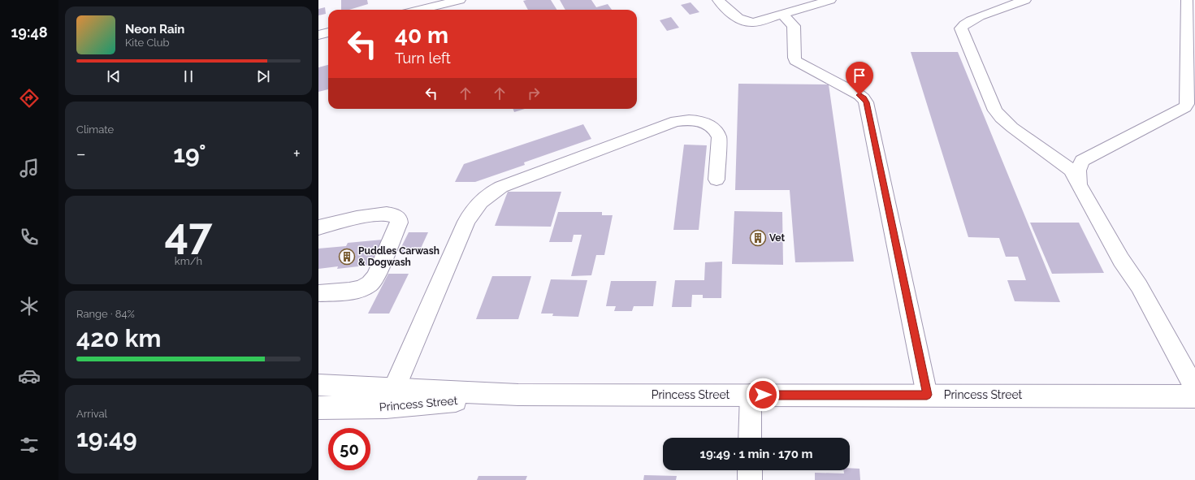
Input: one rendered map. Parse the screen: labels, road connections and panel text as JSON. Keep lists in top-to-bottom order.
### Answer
{
  "streets": {
    "main road": ["Princess Street"]
  },
  "places": {
    "building": ["Vet", "Puddles Carwash & Dogwash"]
  },
  "page": {
    "tabs": "19:48",
    "turn": ["40 m", "Turn left"],
    "song": ["Neon Rain", "Kite Club"],
    "tile": [
      "Climate",
      ["47", "km/h"],
      ["Range · 84%", "420 km"],
      ["Arrival", "19:49"]
    ],
    "heat": ["−", "19°", "+"],
    "limit": "50",
    "trip": "19:49 · 1 min · 170 m"
  }
}
